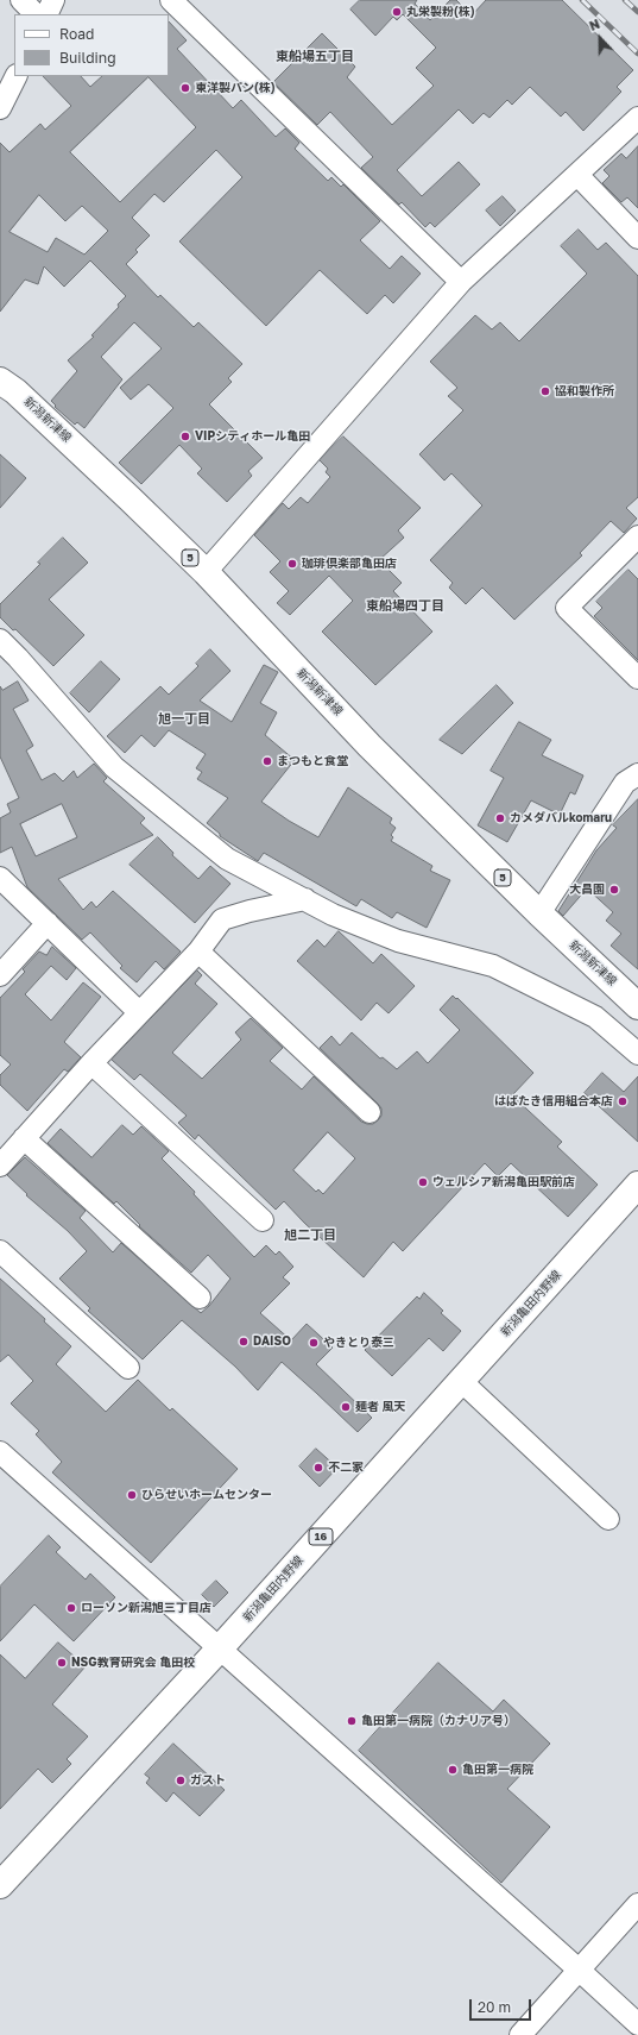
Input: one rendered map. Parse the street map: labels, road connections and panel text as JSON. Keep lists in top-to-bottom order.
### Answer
{
  "streets": {
    "main road": [
      "新潟新津線",
      "5",
      "新潟亀田内野線",
      "16"
    ]
  },
  "districts": [
    "東船場五丁目",
    "東船場四丁目",
    "旭一丁目",
    "旭二丁目"
  ],
  "places": [
    "丸栄製粉(株)",
    "東洋製パン(株)",
    "協和製作所",
    "VIPシティホール亀田",
    "珈琲倶楽部亀田店",
    "まつもと食堂",
    "カメダバルkomaru",
    "大昌園",
    "はばたき信用組合本店",
    "ウェルシア新潟亀田駅前店",
    "DAISO",
    "やきとり泰三",
    "麺者 風天",
    "不二家",
    "ひらせいホームセンター",
    "ローソン新潟旭三丁目店",
    "NSG教育研究会 亀田校",
    "亀田第一病院（カナリア号）",
    "亀田第一病院",
    "ガスト"
  ],
  "legend": ["Road", "Building"],
  "scale_bar": "20 m",
  "north": "top"
}
